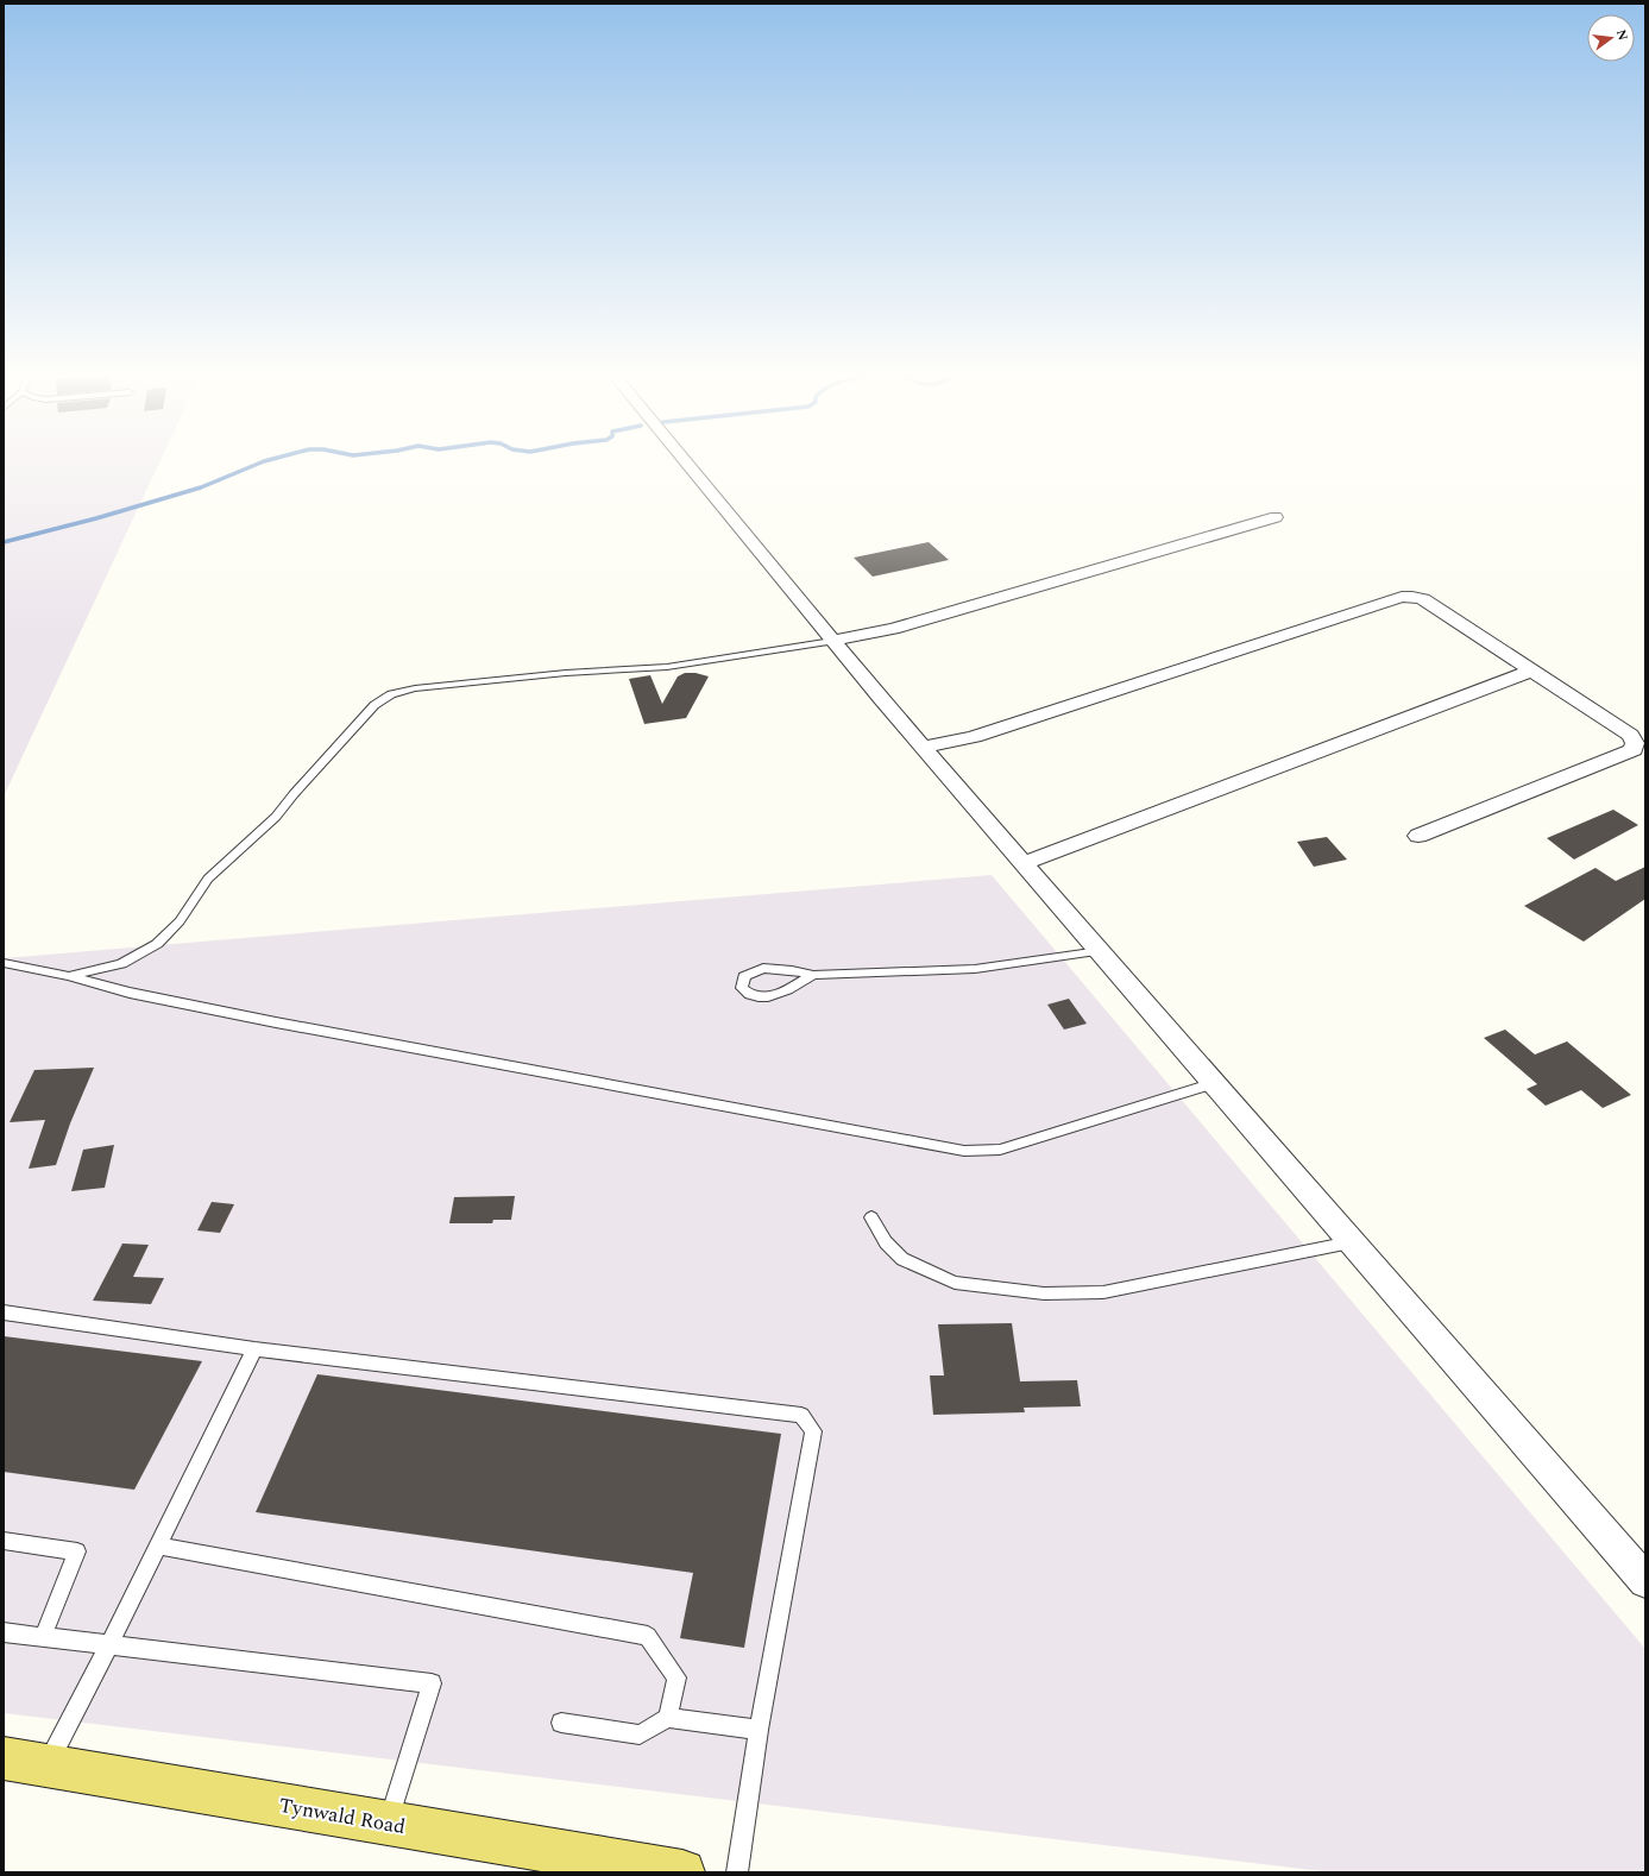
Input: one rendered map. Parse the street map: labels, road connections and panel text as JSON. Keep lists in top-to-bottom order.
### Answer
{
  "streets": {
    "main road": ["Tynwald Road"]
  },
  "north": "right"
}
